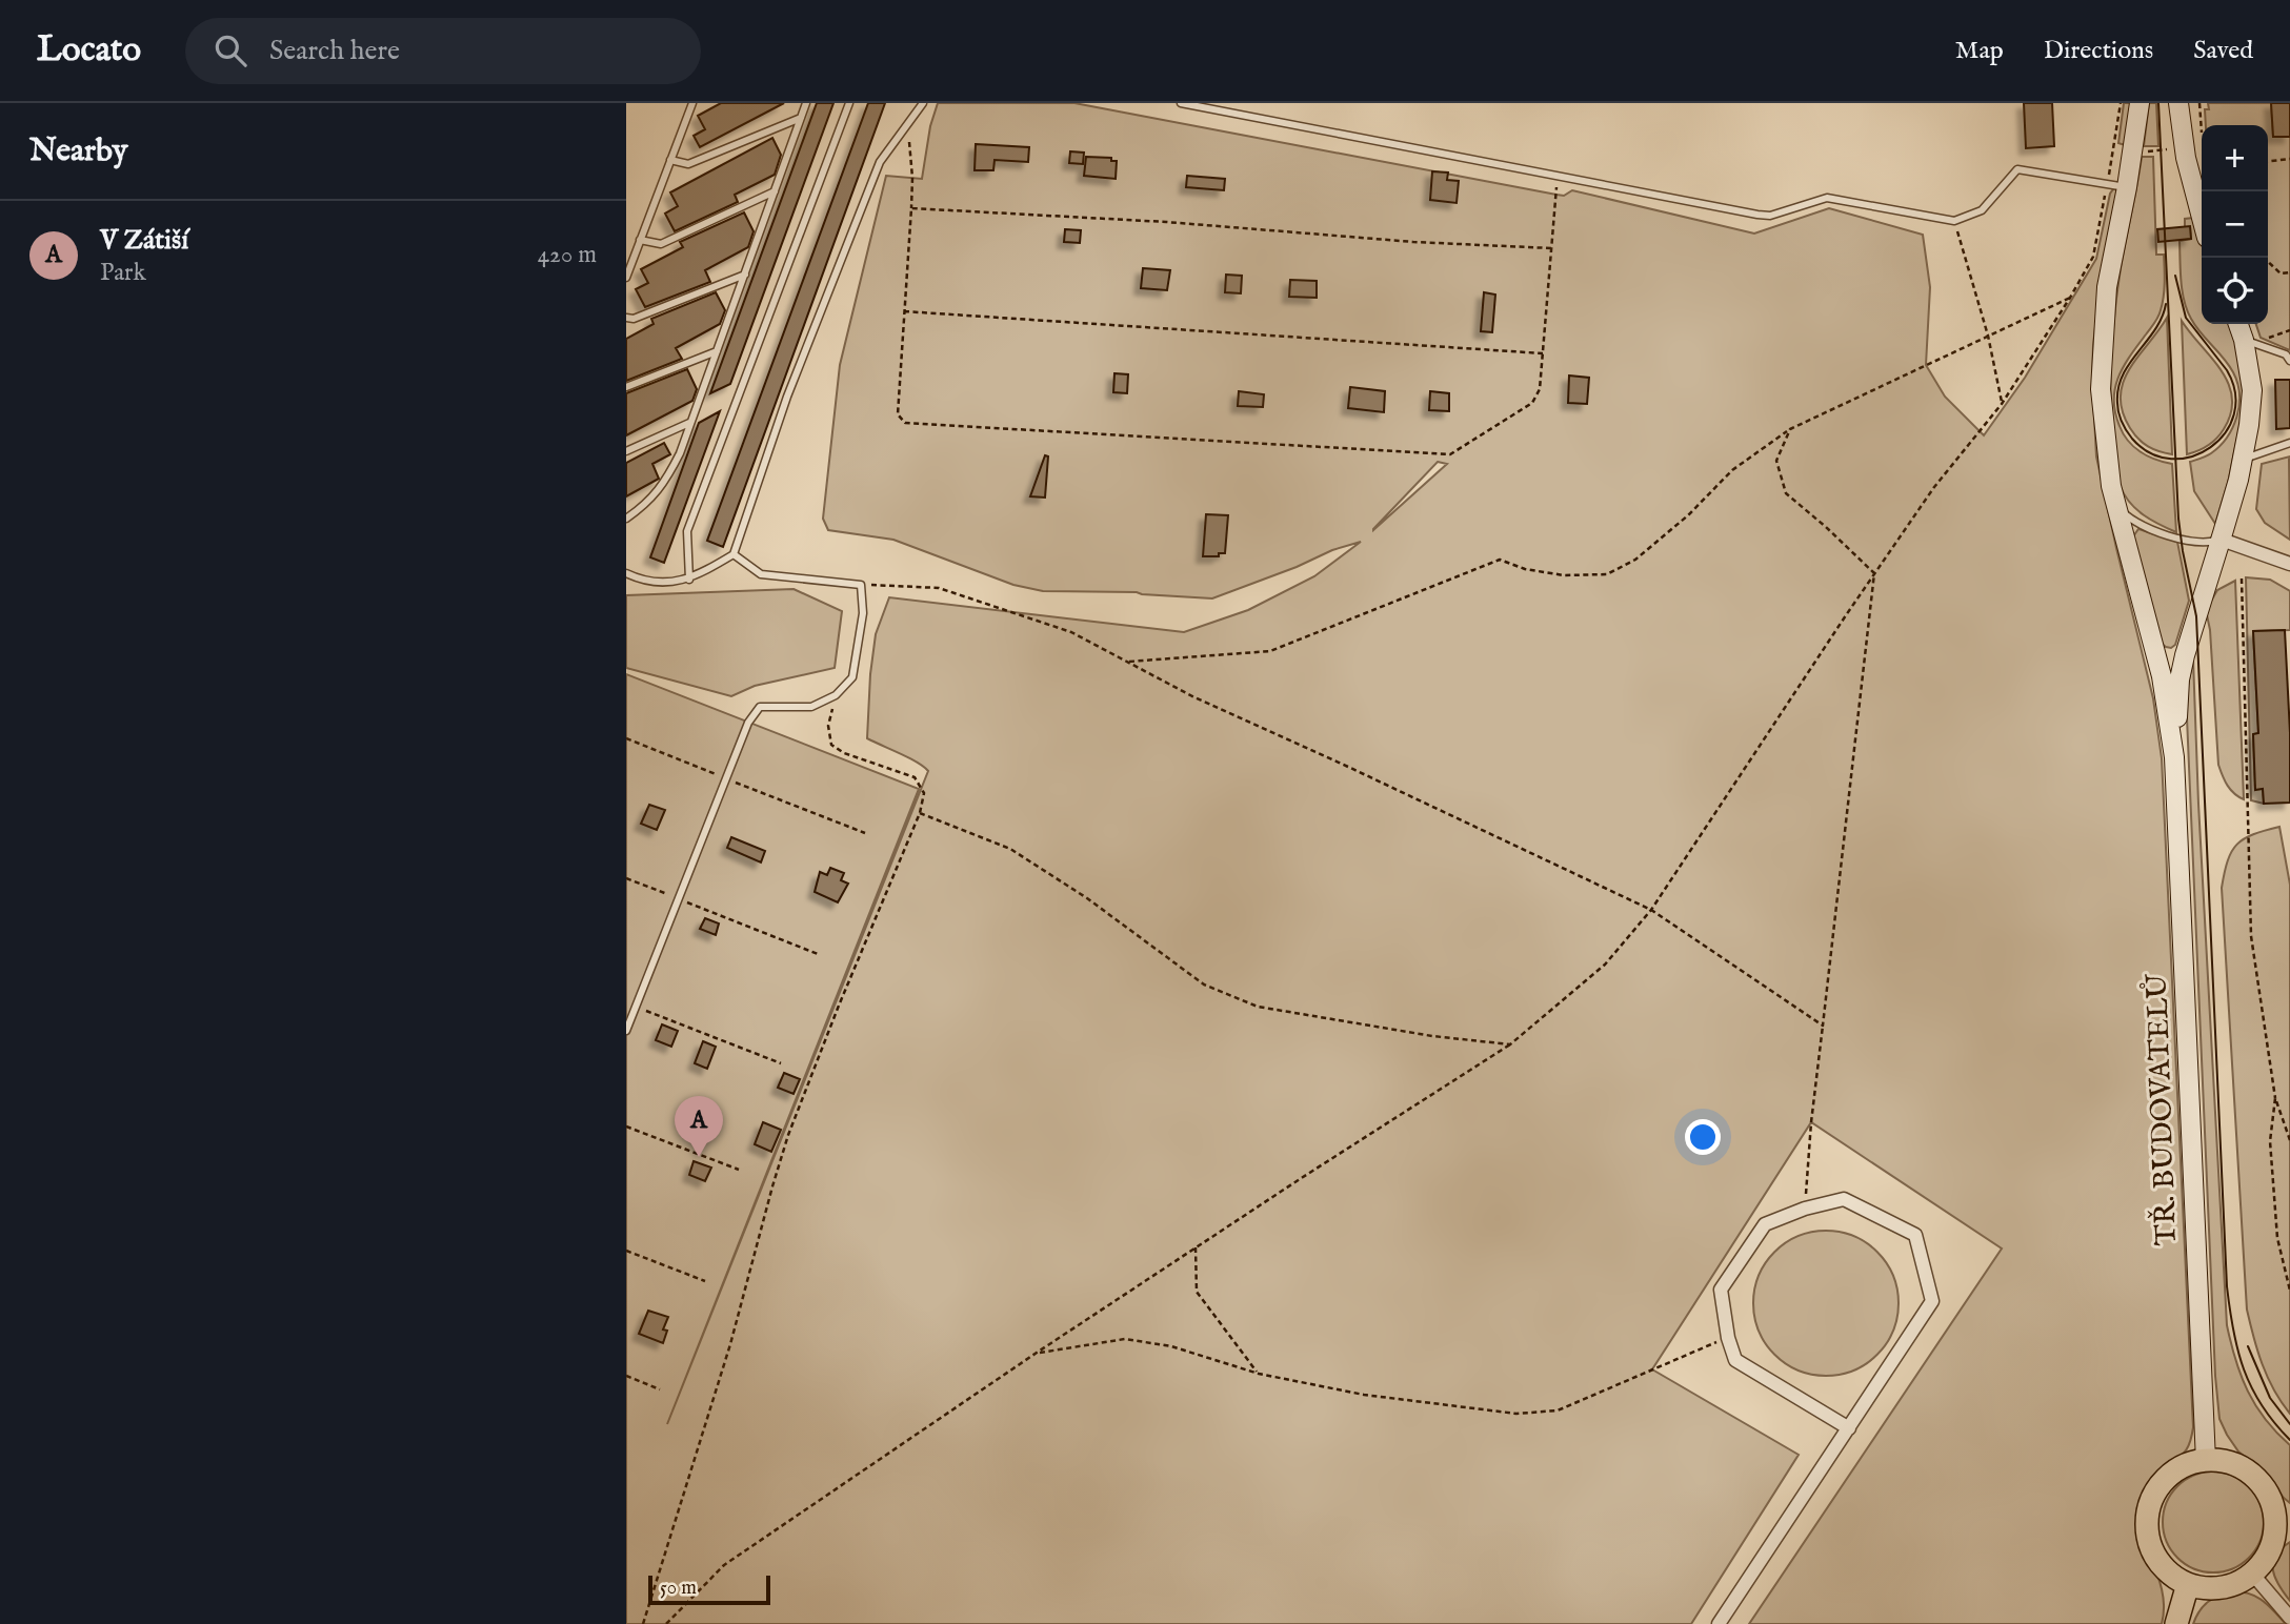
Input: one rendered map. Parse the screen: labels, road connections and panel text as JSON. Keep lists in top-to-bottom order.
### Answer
{
  "streets": {
    "street": ["TŘ. BUDOVATELŮ"]
  },
  "scale_bar": "50 m",
  "page": {
    "header": "Locato",
    "search": "Search here",
    "nav": ["Map", "Directions", "Saved"],
    "heading": "Nearby",
    "map_buttons": ["+", "−"],
    "list": [
      {
        "mark": "A",
        "name": "V Zátiší",
        "note": "Park",
        "value": "420 m"
      }
    ],
    "pins": "A",
    "scale": "50 m"
  }
}
